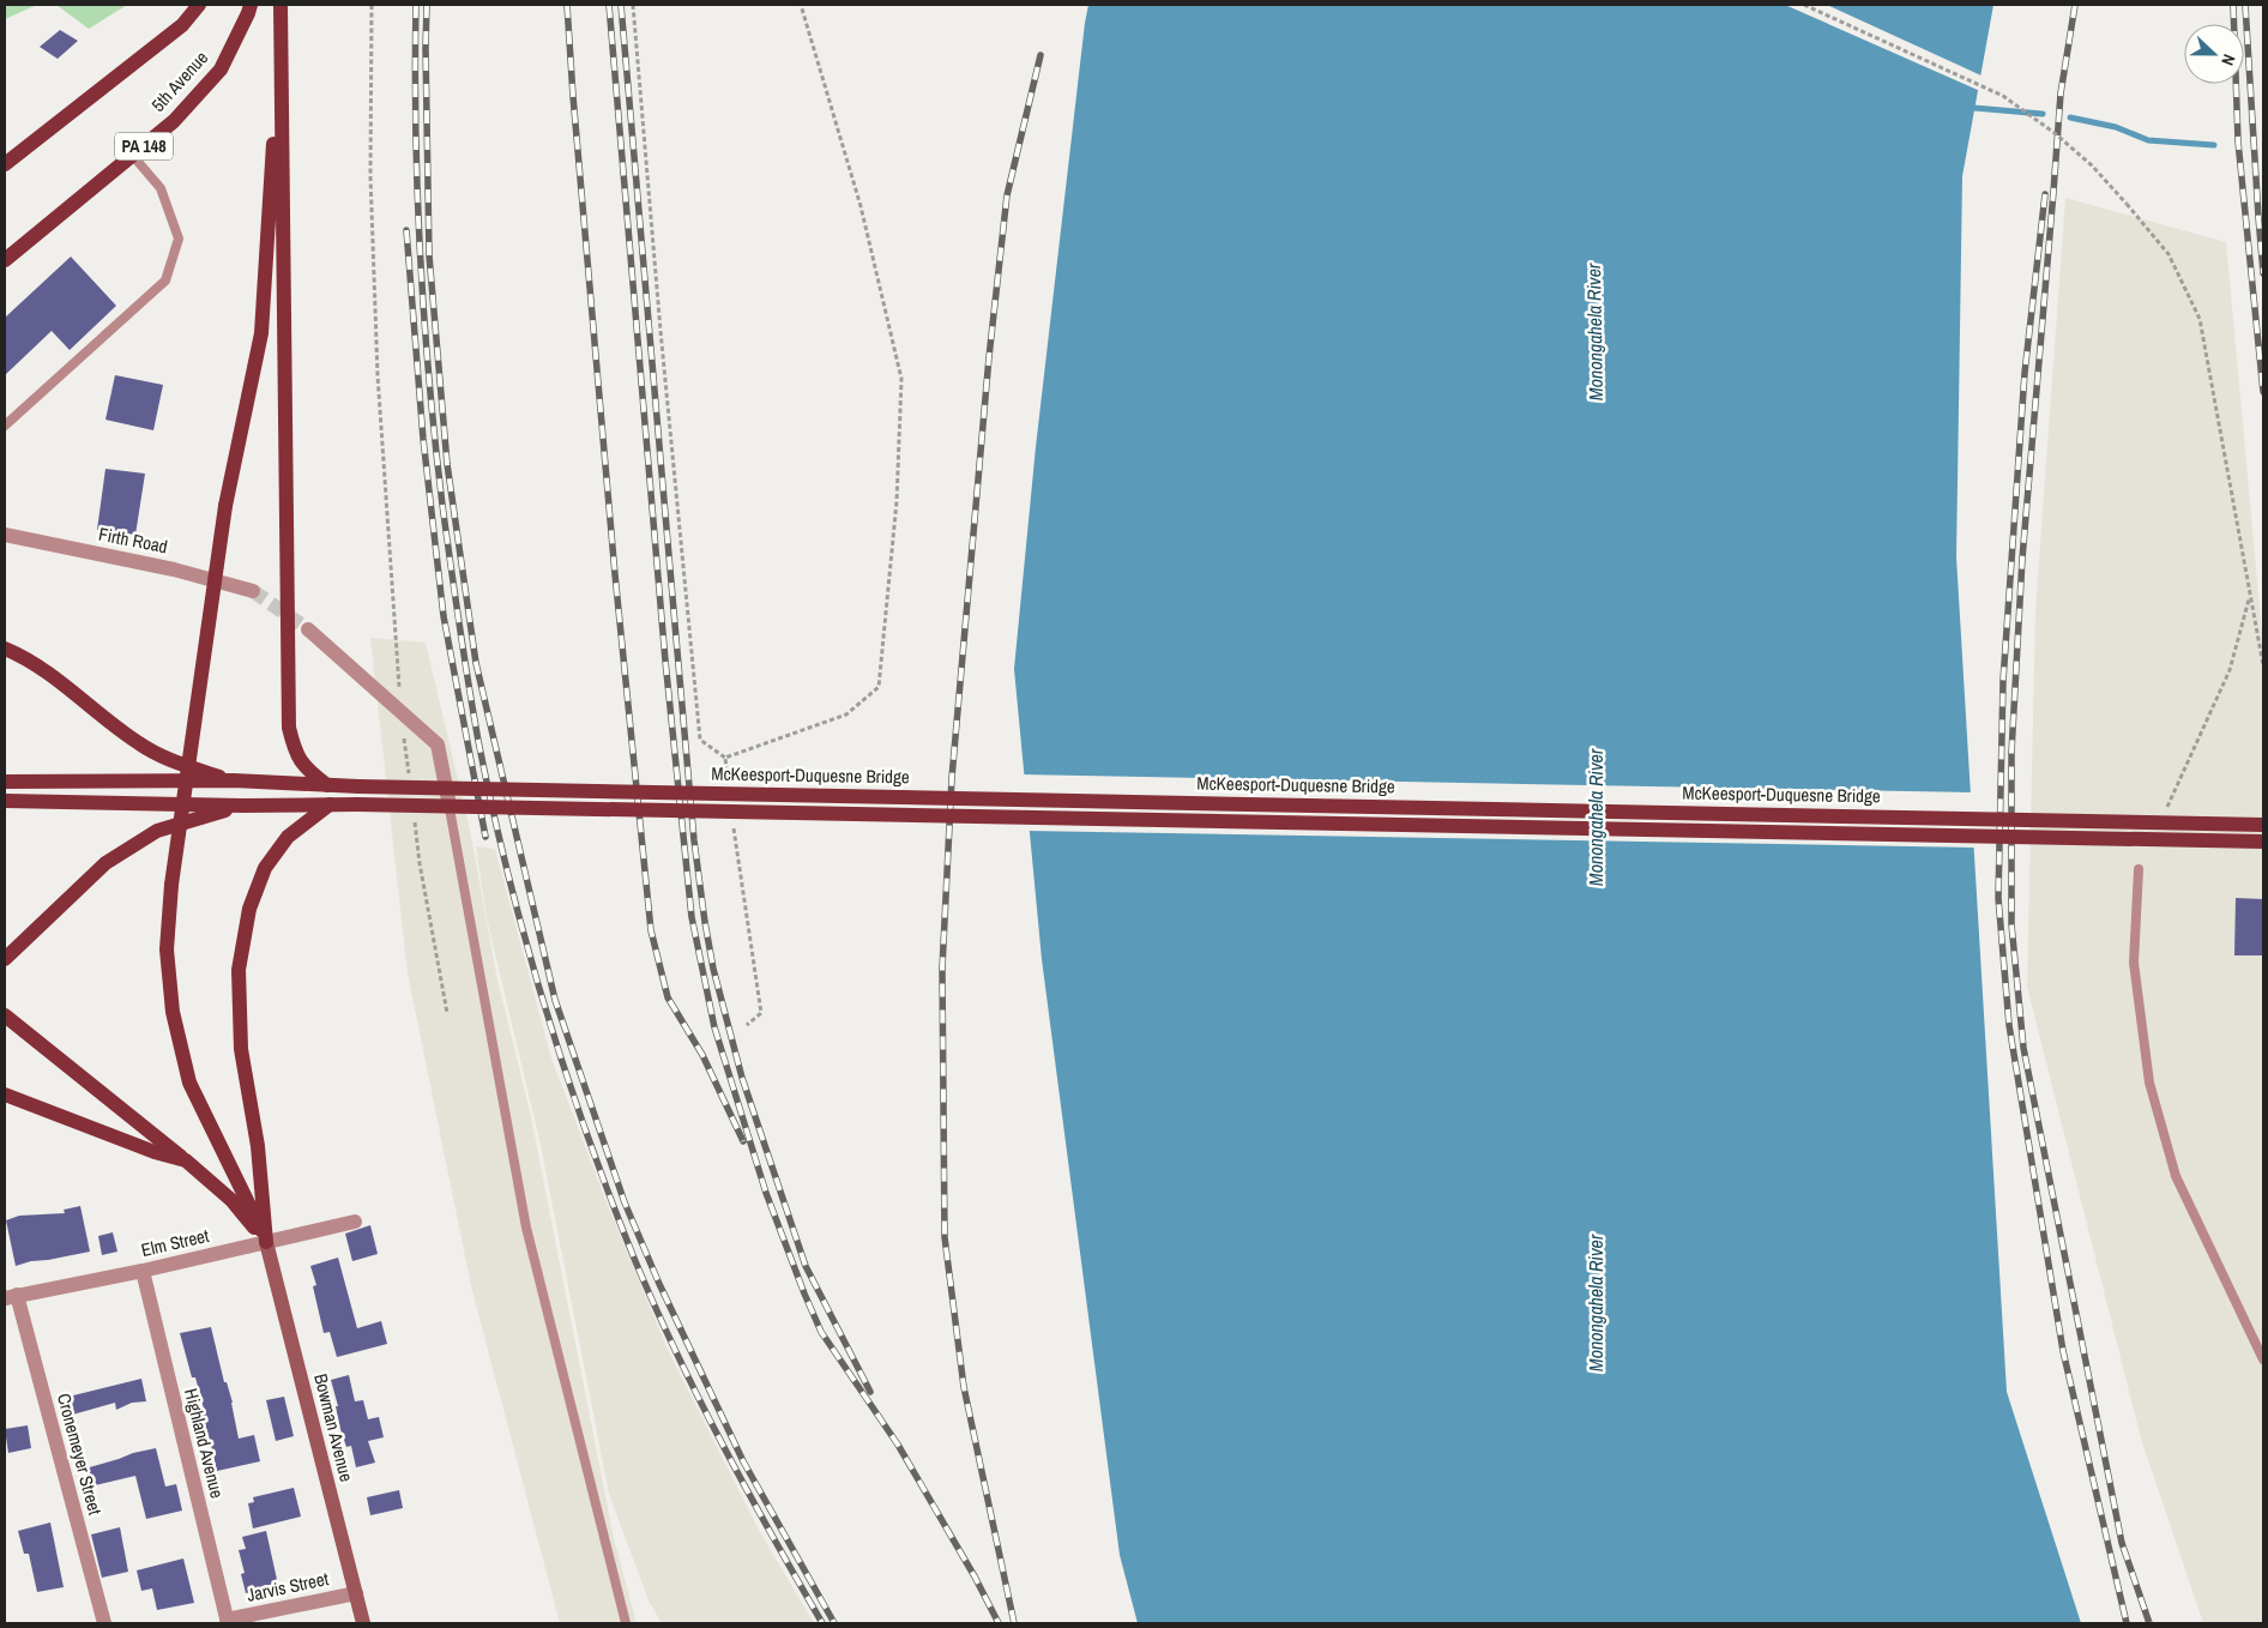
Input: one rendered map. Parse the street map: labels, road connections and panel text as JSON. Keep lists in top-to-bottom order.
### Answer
{
  "streets": {
    "main road": [
      "5th Avenue",
      "PA 148",
      "McKeesport-Duquesne Bridge",
      "Bowman Avenue"
    ],
    "street": [
      "Firth Road",
      "Elm Street",
      "Highland Avenue",
      "Cronemeyer Street",
      "Jarvis Street"
    ]
  },
  "crossings": [
    ["Elm Street", "Bowman Avenue"],
    ["Elm Street", "Highland Avenue"],
    ["Elm Street", "Cronemeyer Street"],
    ["Bowman Avenue", "Jarvis Street"],
    ["Highland Avenue", "Jarvis Street"]
  ],
  "water": ["Monongahela River"],
  "north": "right"
}
